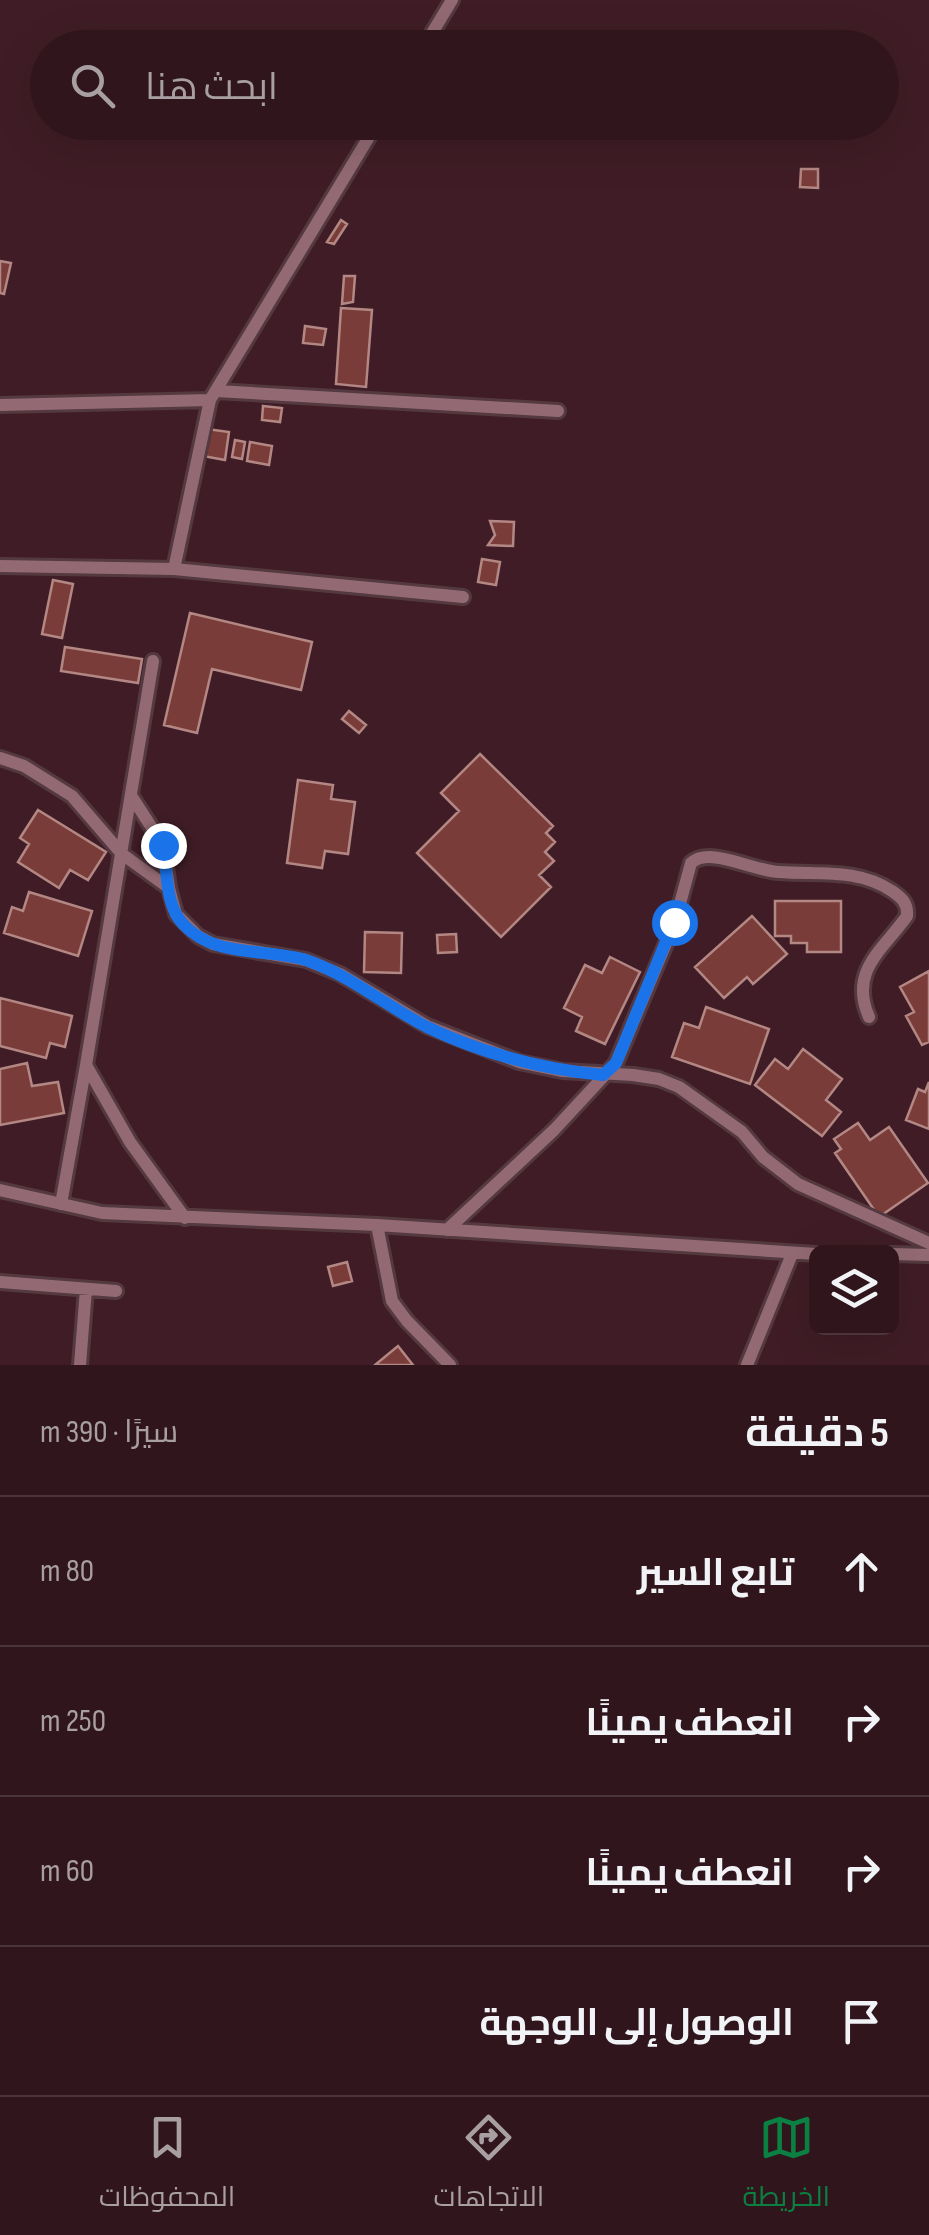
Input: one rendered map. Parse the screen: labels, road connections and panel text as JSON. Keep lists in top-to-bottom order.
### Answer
{
  "page": {
    "search": "ابحث هنا",
    "heading": ["5 دقيقة", "سيرًا · 390 m"],
    "list": [
      ["تابع السير", "80 m"],
      ["انعطف يمينًا", "250 m"],
      ["انعطف يمينًا", "60 m"],
      "الوصول إلى الوجهة"
    ],
    "nav": ["الخريطة", "الاتجاهات", "المحفوظات"]
  }
}
